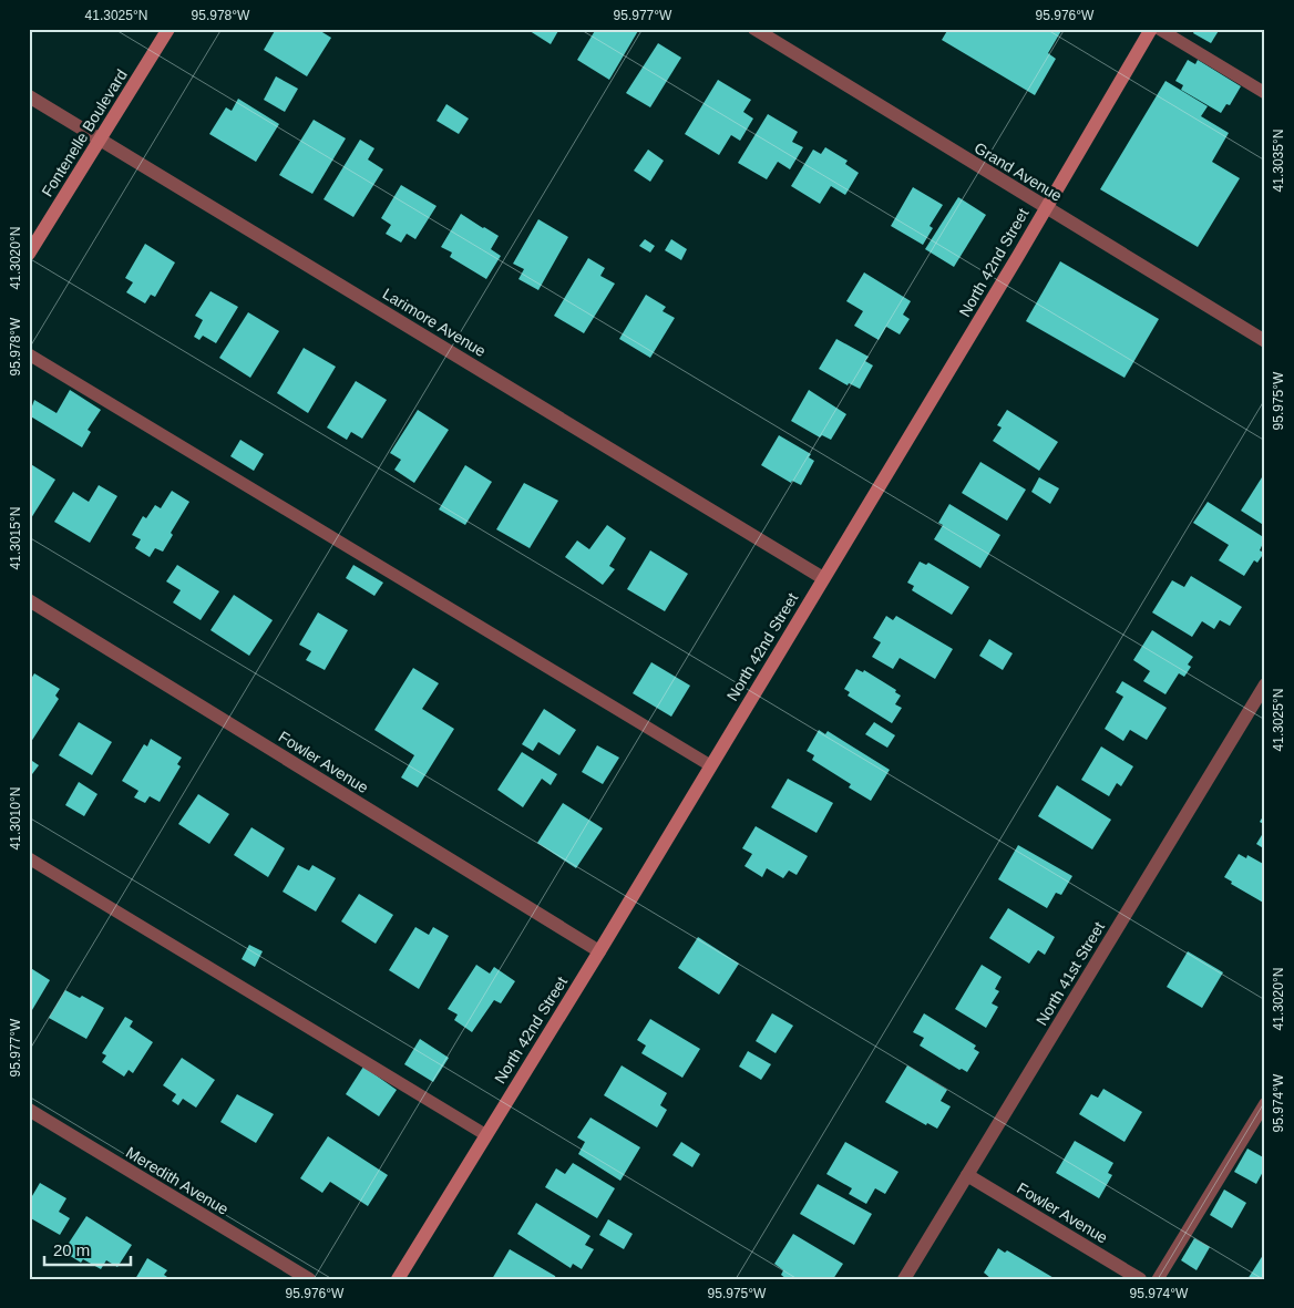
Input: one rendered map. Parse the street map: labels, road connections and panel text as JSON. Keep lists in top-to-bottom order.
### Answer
{
  "streets": {
    "main road": ["Fontenelle Boulevard", "North 42nd Street"],
    "street": [
      "Grand Avenue",
      "Larimore Avenue",
      "Fowler Avenue",
      "North 41st Street",
      "Meredith Avenue"
    ]
  },
  "crossings": [
    ["Fontenelle Boulevard", "Larimore Avenue"],
    ["Grand Avenue", "North 42nd Street"],
    ["North 42nd Street", "Larimore Avenue"],
    ["North 42nd Street", "Fowler Avenue"],
    ["Fowler Avenue", "North 41st Street"]
  ],
  "scale_bar": "20 m",
  "coordinates": [
    "41.3025°N",
    "95.978°W",
    "95.977°W",
    "95.976°W",
    "41.3035°N",
    "41.3020°N",
    "95.975°W",
    "41.3015°N",
    "41.3010°N",
    "95.974°W"
  ]
}
